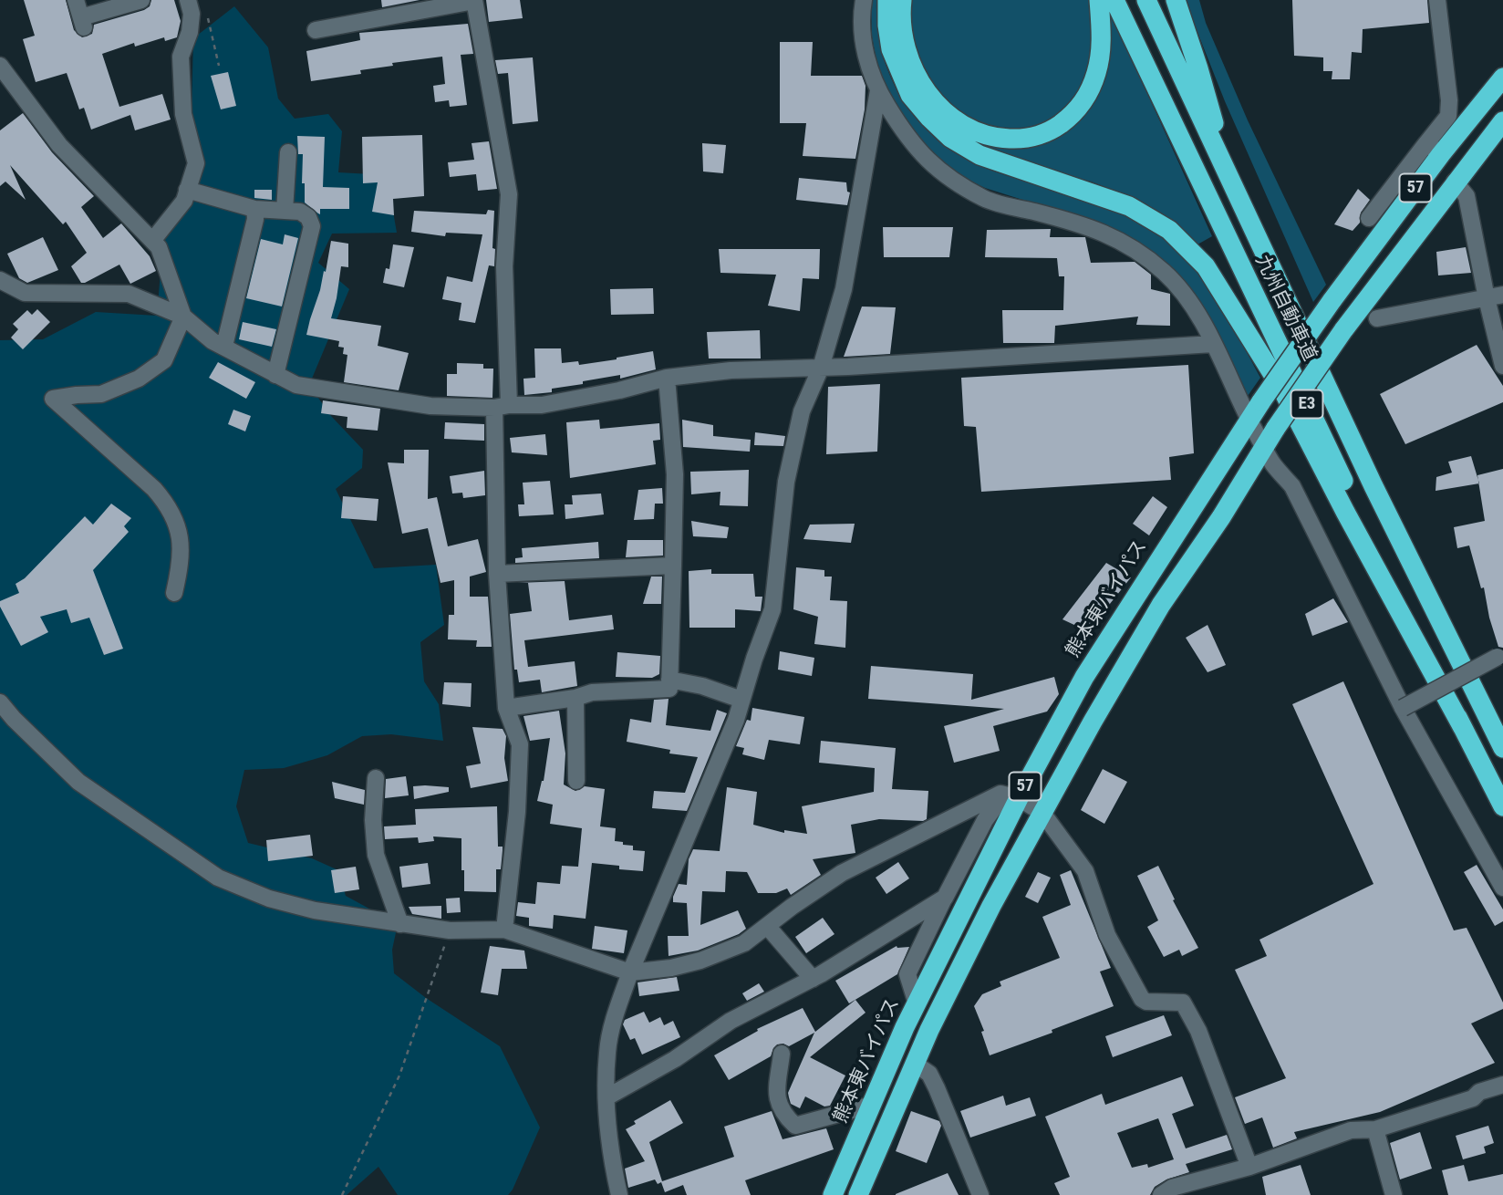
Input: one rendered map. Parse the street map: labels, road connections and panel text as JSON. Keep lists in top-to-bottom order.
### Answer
{
  "streets": {
    "highway": [
      "57",
      "九州自動車道",
      "E3",
      "熊本東バイパス"
    ]
  }
}
